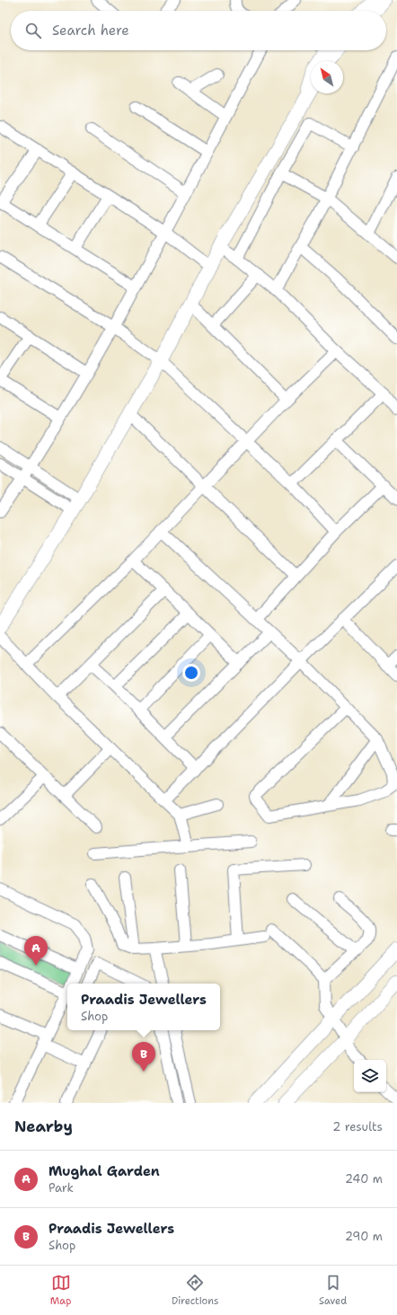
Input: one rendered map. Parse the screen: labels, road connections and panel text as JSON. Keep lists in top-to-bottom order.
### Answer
{
  "north": "top left",
  "page": {
    "search": "Search here",
    "pins": ["A", "B"],
    "popup": ["Praadis Jewellers", "Shop"],
    "heading": ["Nearby", "2 results"],
    "list": [
      {
        "mark": "A",
        "name": "Mughal Garden",
        "note": "Park",
        "value": "240 m"
      },
      {
        "mark": "B",
        "name": "Praadis Jewellers",
        "note": "Shop",
        "value": "290 m"
      }
    ],
    "nav": ["Map", "Directions", "Saved"]
  }
}
